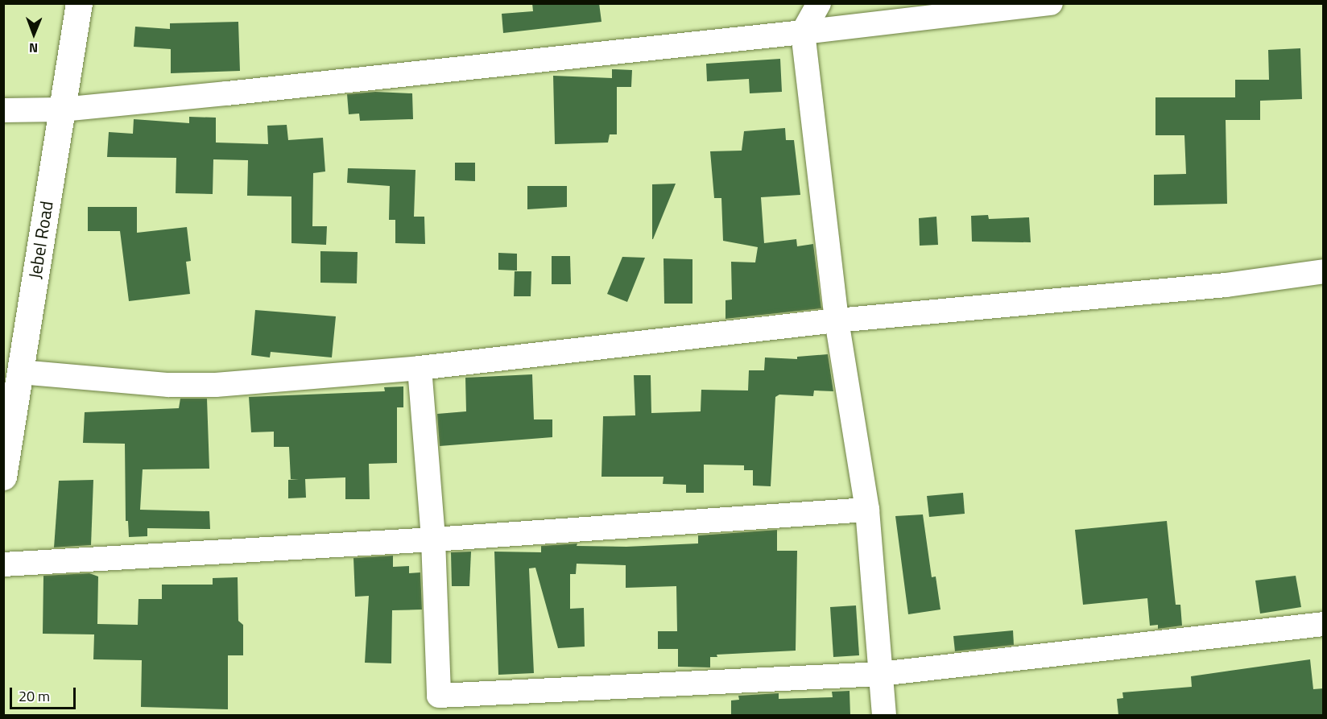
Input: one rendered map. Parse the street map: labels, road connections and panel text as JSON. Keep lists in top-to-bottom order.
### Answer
{
  "streets": {
    "main road": ["Jebel Road"]
  },
  "scale_bar": "20 m",
  "north": "bottom"
}
